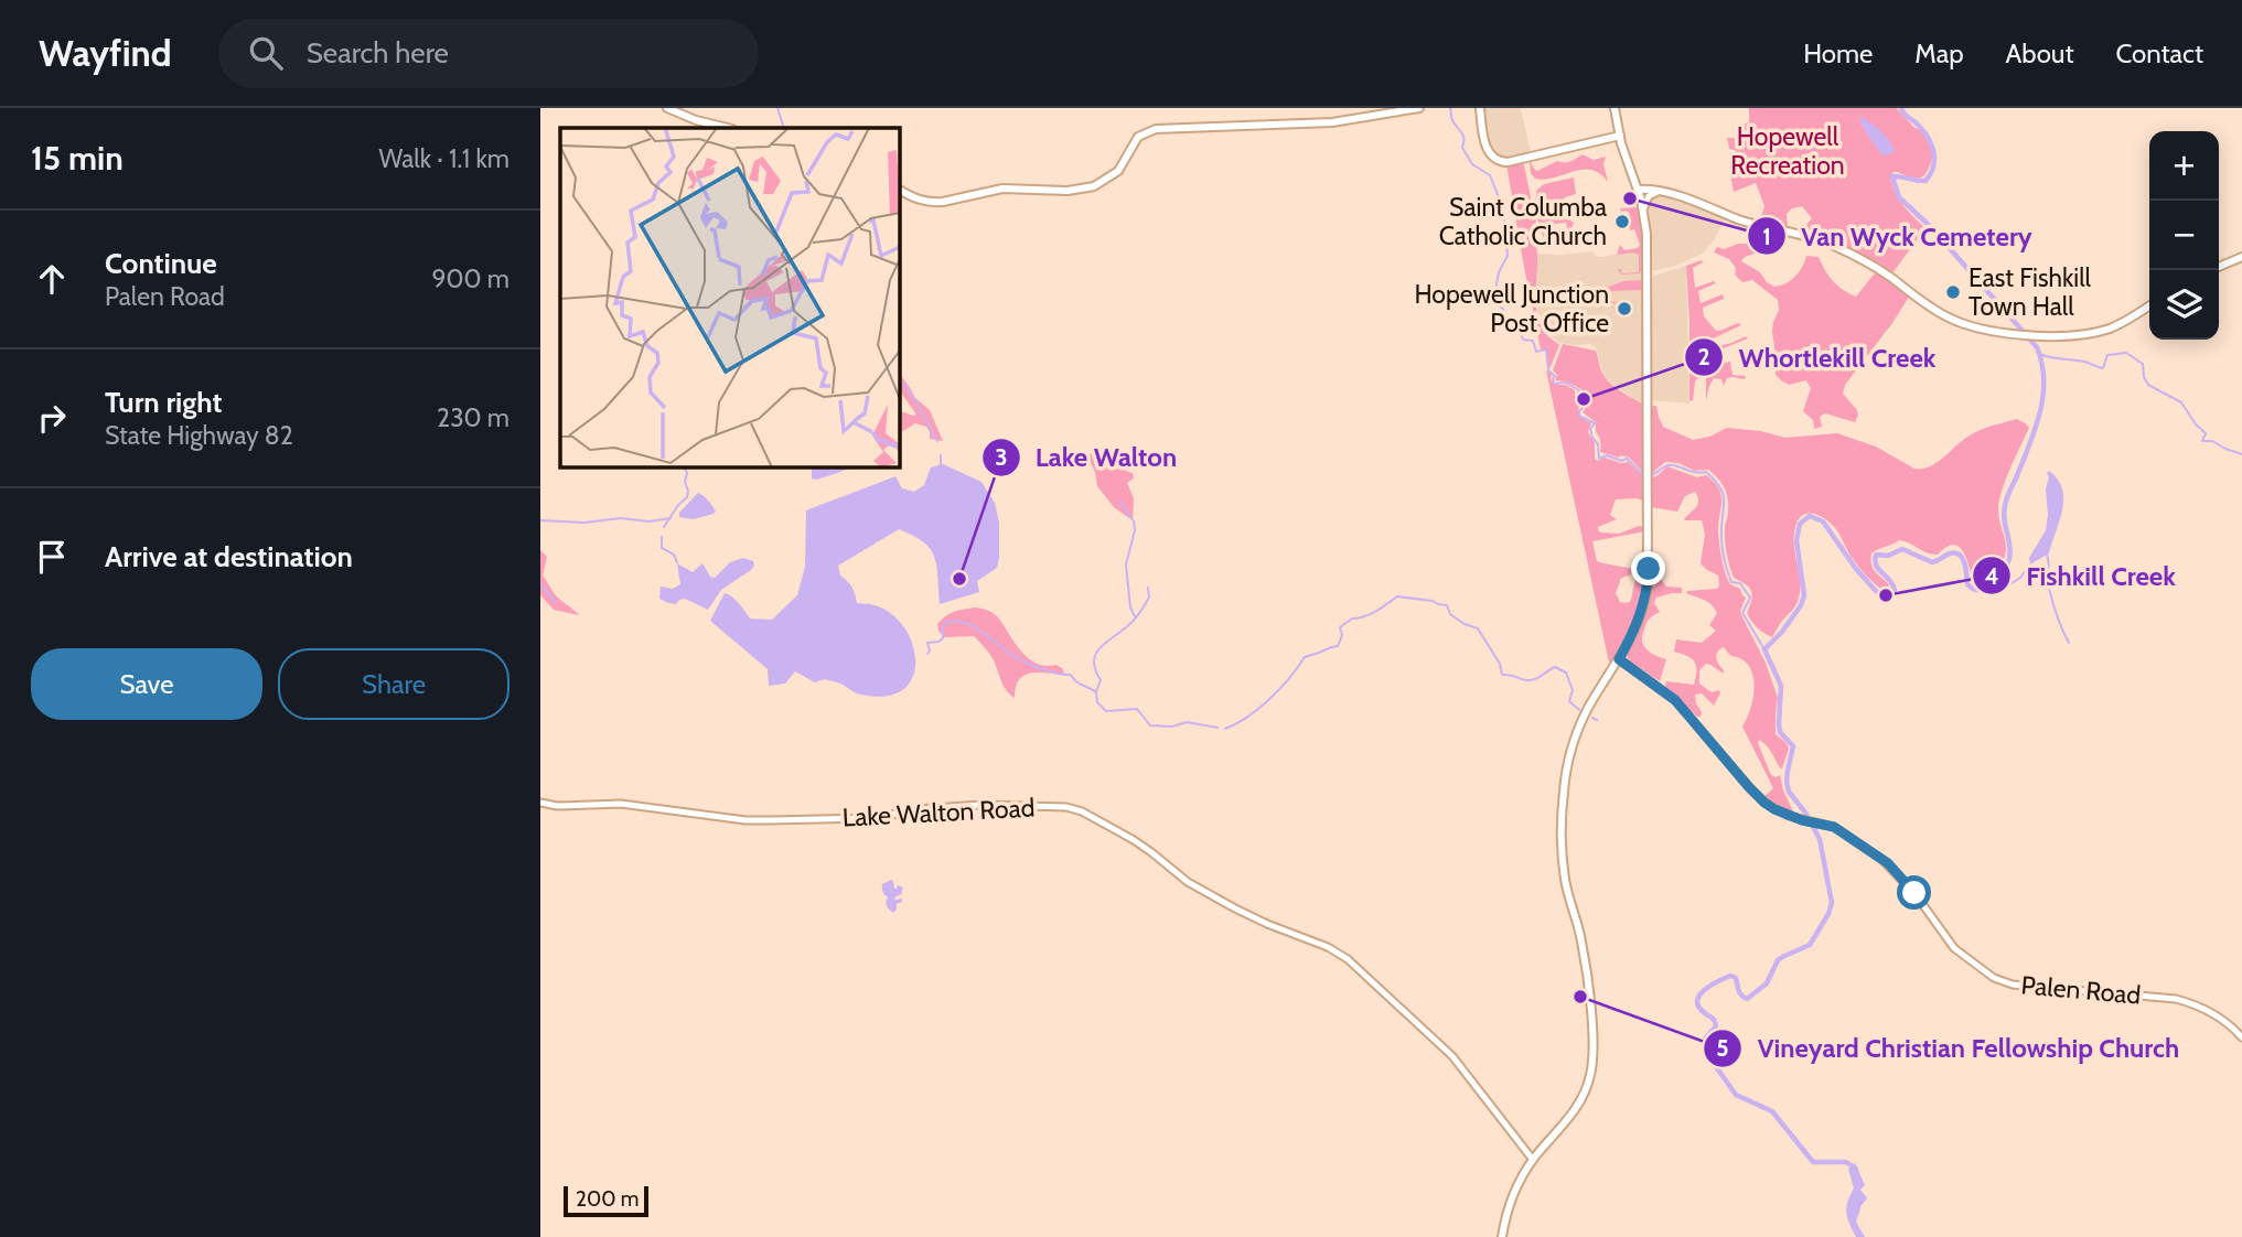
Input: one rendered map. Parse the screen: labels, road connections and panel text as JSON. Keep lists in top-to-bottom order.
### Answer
{
  "streets": {
    "street": ["Lake Walton Road", "Palen Road"]
  },
  "parks": ["Hopewell Recreation"],
  "places": [
    "Van Wyck Cemetery",
    "Saint Columba Catholic Church",
    "East Fishkill Town Hall",
    "Hopewell Junction Post Office",
    "Whortlekill Creek",
    "Lake Walton",
    "Fishkill Creek",
    "Vineyard Christian Fellowship Church"
  ],
  "scale_bar": "200 m",
  "page": {
    "header": "Wayfind",
    "search": "Search here",
    "nav": [
      "Home",
      "Map",
      "About",
      "Contact"
    ],
    "heading": ["15 min", "Walk · 1.1 km"],
    "map_buttons": ["+", "−"],
    "list": [
      ["Continue", "Palen Road", "900 m"],
      ["Turn right", "State Highway 82", "230 m"],
      "Arrive at destination"
    ],
    "buttons": ["Save", "Share"],
    "scale": "200 m"
  }
}
